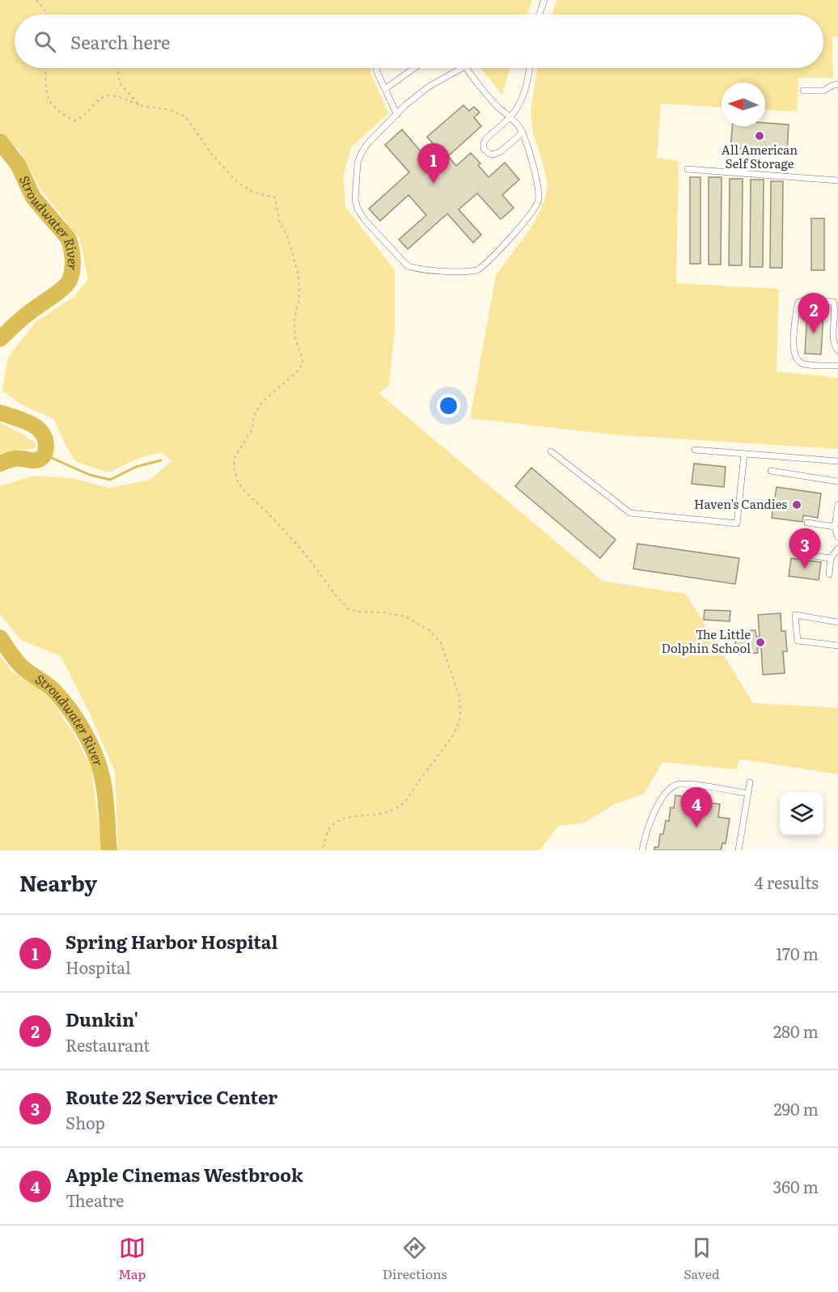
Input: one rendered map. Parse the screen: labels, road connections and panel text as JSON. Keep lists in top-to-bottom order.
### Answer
{
  "water": ["Stroudwater River"],
  "places": ["All American Self Storage", "Haven's Candies", "The Little Dolphin School"],
  "north": "left",
  "page": {
    "search": "Search here",
    "pins": [
      "1",
      "2",
      "3",
      "4"
    ],
    "heading": ["Nearby", "4 results"],
    "list": [
      {
        "mark": "1",
        "name": "Spring Harbor Hospital",
        "note": "Hospital",
        "value": "170 m"
      },
      {
        "mark": "2",
        "name": "Dunkin'",
        "note": "Restaurant",
        "value": "280 m"
      },
      {
        "mark": "3",
        "name": "Route 22 Service Center",
        "note": "Shop",
        "value": "290 m"
      },
      {
        "mark": "4",
        "name": "Apple Cinemas Westbrook",
        "note": "Theatre",
        "value": "360 m"
      }
    ],
    "nav": ["Map", "Directions", "Saved"]
  }
}
